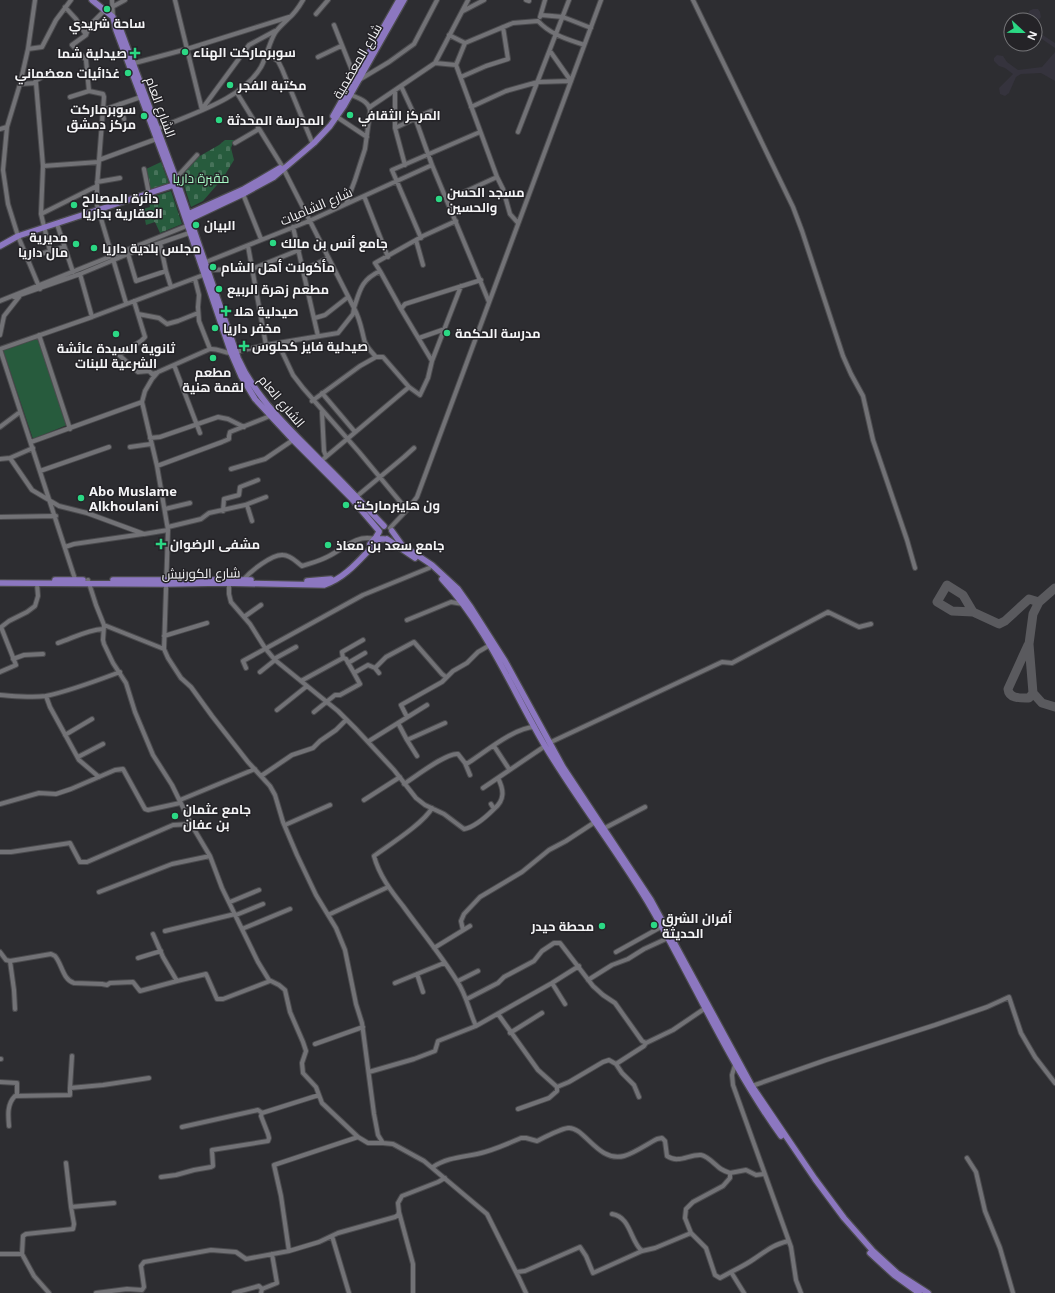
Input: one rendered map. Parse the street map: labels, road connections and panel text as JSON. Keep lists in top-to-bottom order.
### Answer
{
  "streets": {
    "main road": ["شارع المعضمية", "الشارع العام", "شارع الكورنيش"],
    "street": ["شارع الشاميات"]
  },
  "crossings": [
    ["شارع المعضمية", "الشارع العام"],
    ["الشارع العام", "شارع الشاميات"],
    ["الشارع العام", "شارع الكورنيش"]
  ],
  "parks": ["مقبرة داريا"],
  "places": {
    "other": [
      "ساحة شريدي",
      "سوبرماركت الهناء",
      "غذائيات معضماني",
      "مكتبة الفجر",
      "المركز الثقافي",
      "سوبرماركت مركز دمشق",
      "المدرسة المحدثة",
      "مسجد الحسن والحسين",
      "دائرة المصالح العقارية بداريا",
      "البيان",
      "جامع أنس بن مالك",
      "مديرية مال داريا",
      "مجلس بلدية داريا",
      "مأكولات أهل الشام",
      "مطعم زهرة الربيع",
      "مخفر داريا",
      "مدرسة الحكمة",
      "ثانوية السيدة عائشة الشرعية للبنات",
      "مطعم لقمة هنية",
      "Abo Muslame Alkhoulani",
      "ون هايبرماركت",
      "جامع سعد بن معاذ",
      "جامع عثمان بن عفان",
      "أفران الشرق الحديثة",
      "محطة حيدر"
    ],
    "health": [
      "صيدلية شما",
      "صيدلية هلا",
      "صيدلية فايز كحلوس",
      "مشفى الرضوان"
    ]
  },
  "north": "right"
}
